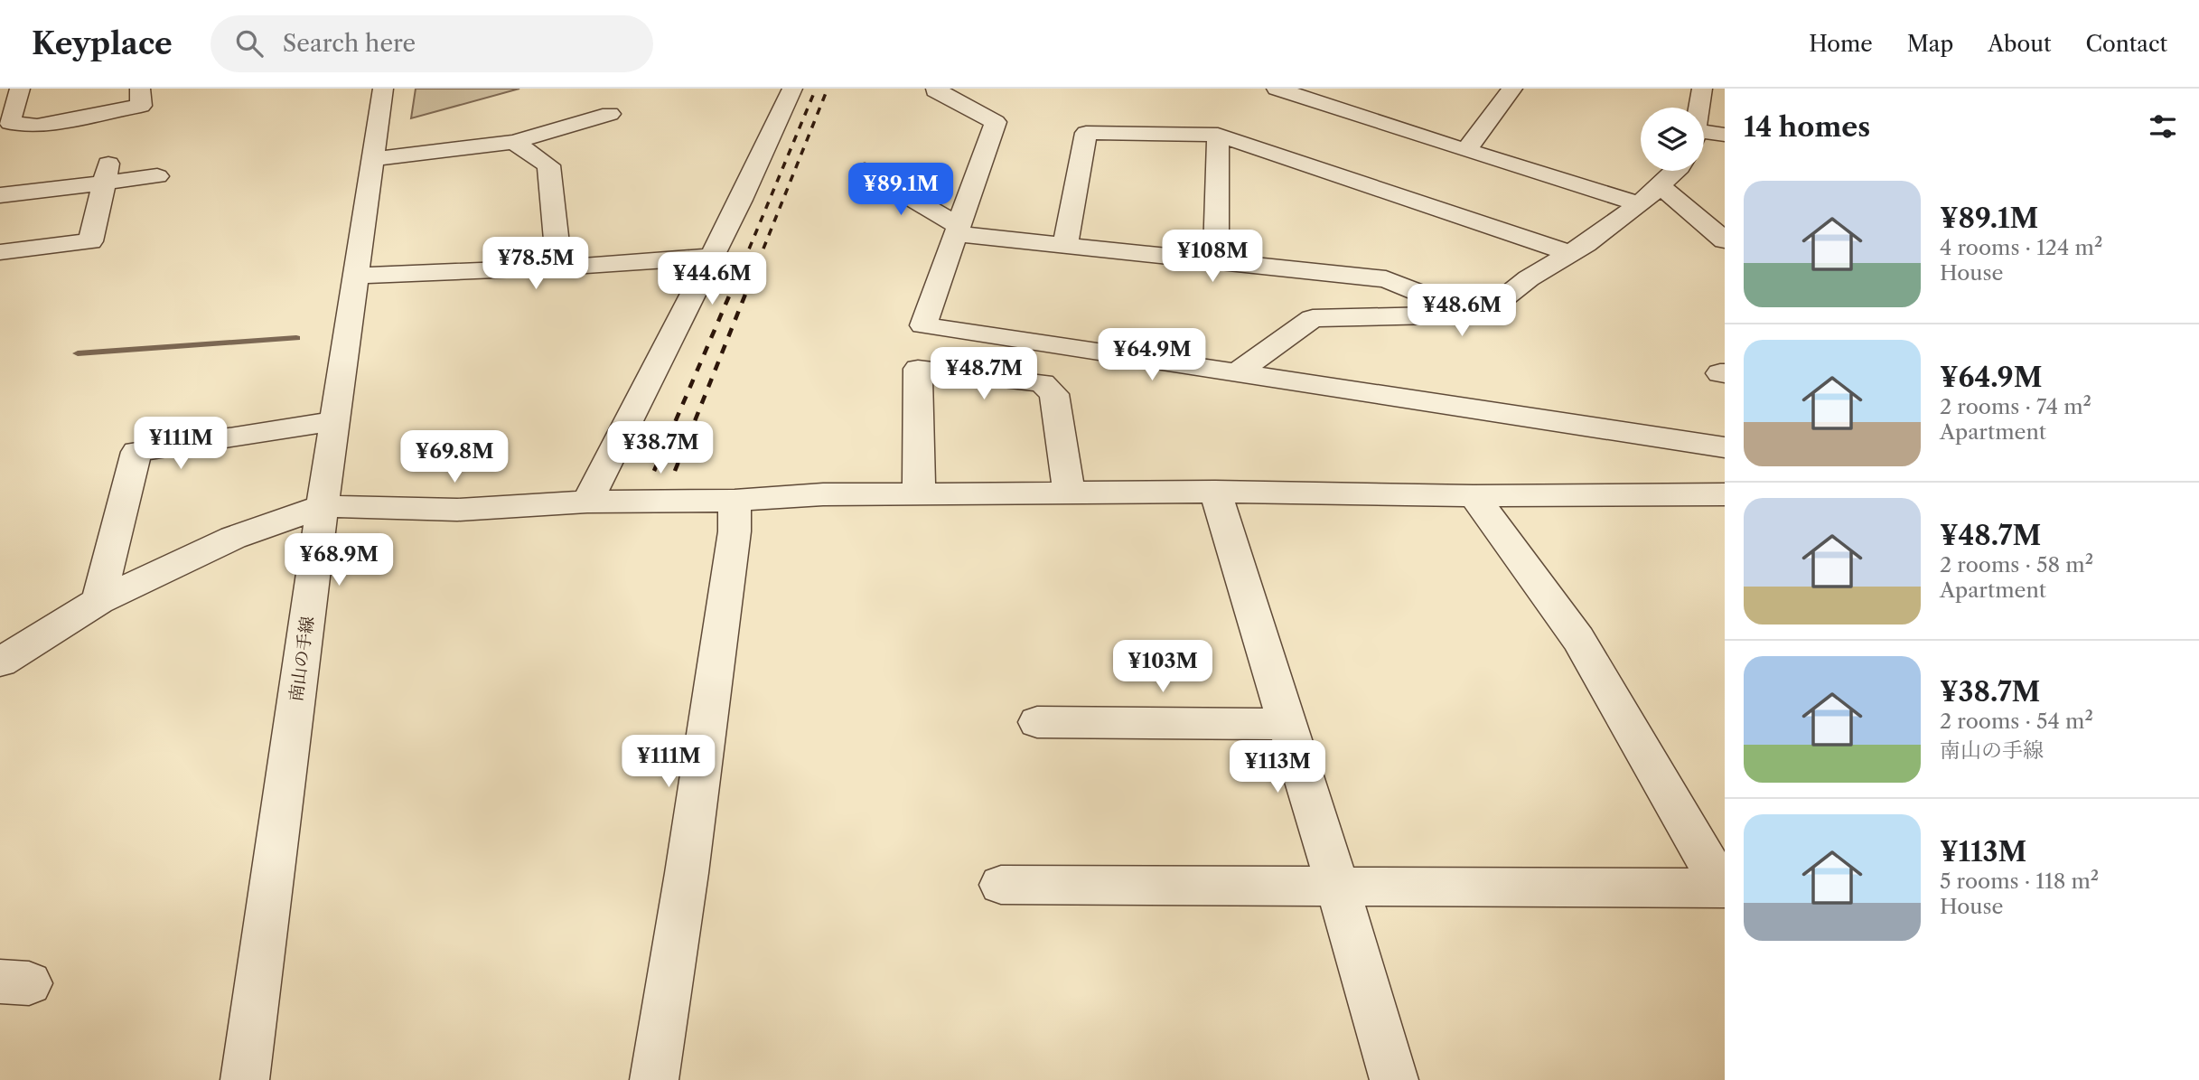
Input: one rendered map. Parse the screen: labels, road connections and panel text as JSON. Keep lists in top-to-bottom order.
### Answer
{
  "streets": {
    "street": ["南山の手線"]
  },
  "page": {
    "header": "Keyplace",
    "search": "Search here",
    "nav": [
      "Home",
      "Map",
      "About",
      "Contact"
    ],
    "heading": "14 homes",
    "price": [
      "¥89.1M",
      "¥108M",
      "¥78.5M",
      "¥44.6M",
      "¥48.6M",
      "¥64.9M",
      "¥48.7M",
      "¥111M",
      "¥38.7M",
      "¥69.8M",
      "¥68.9M",
      "¥103M",
      "¥111M",
      "¥113M"
    ],
    "list": [
      {
        "name": "¥89.1M",
        "note": "4 rooms · 124 m² · House"
      },
      {
        "name": "¥64.9M",
        "note": "2 rooms · 74 m² · Apartment"
      },
      {
        "name": "¥48.7M",
        "note": "2 rooms · 58 m² · Apartment"
      },
      {
        "name": "¥38.7M",
        "note": "2 rooms · 54 m² · 南山の手線"
      },
      {
        "name": "¥113M",
        "note": "5 rooms · 118 m² · House"
      }
    ]
  }
}
